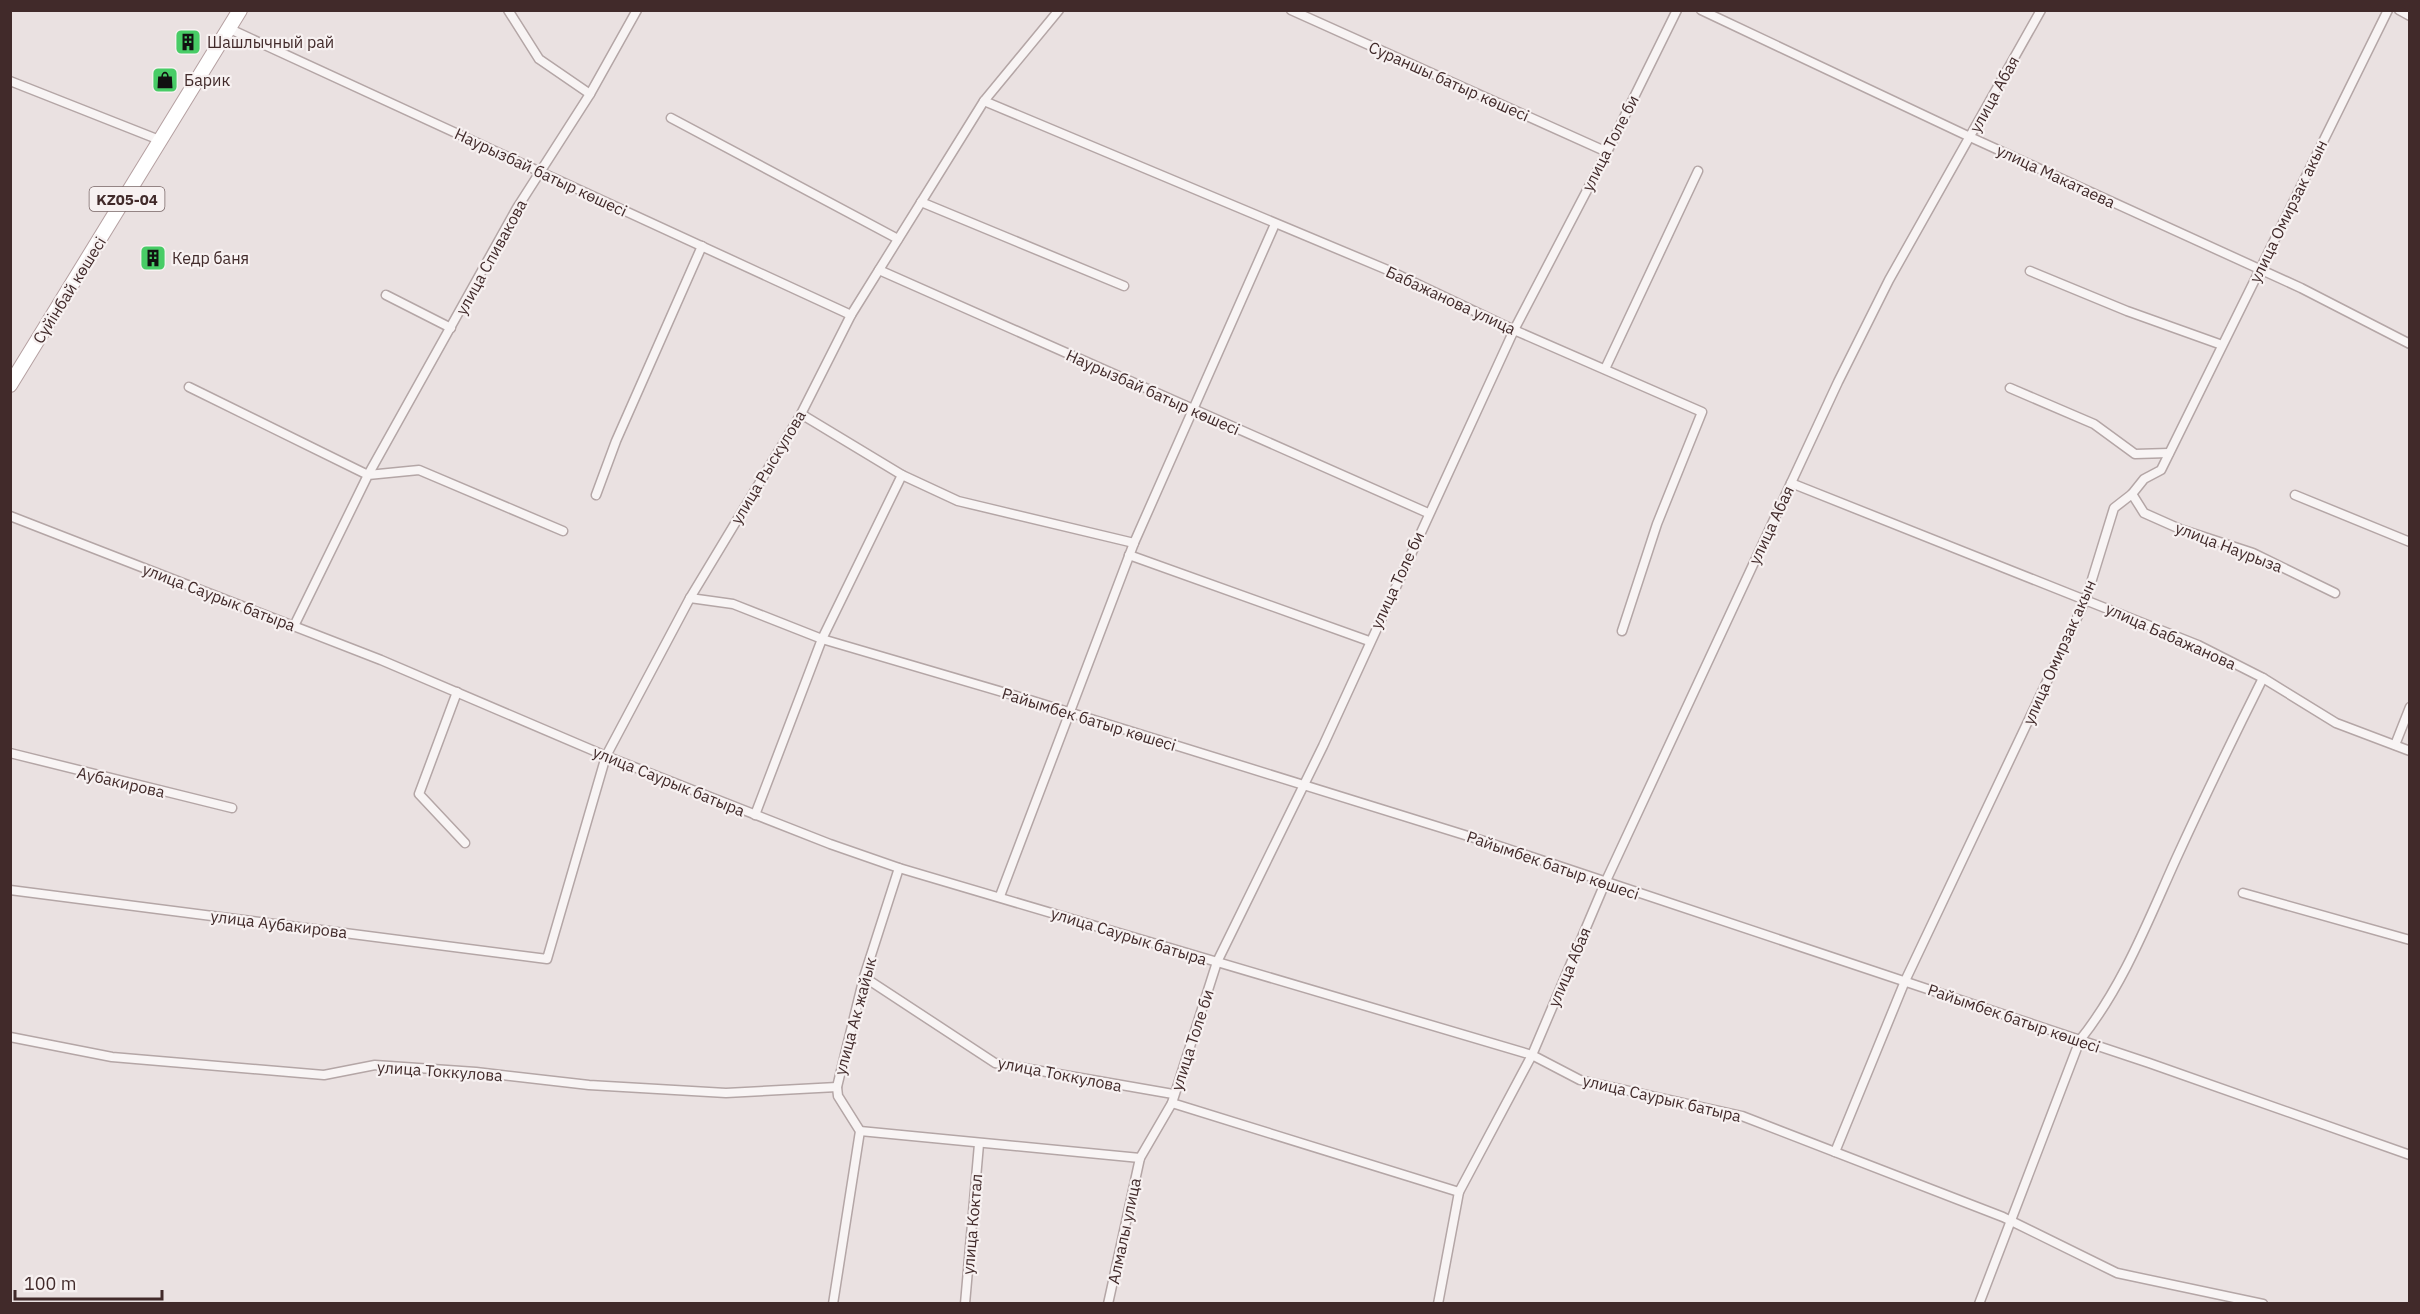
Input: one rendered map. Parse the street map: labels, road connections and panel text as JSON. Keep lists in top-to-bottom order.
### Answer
{
  "streets": {
    "main road": ["KZ05-04", "Сүйінбай көшесі"],
    "street": [
      "Сураншы батыр көшесі",
      "улица Абая",
      "улица Толе би",
      "Наурызбай батыр көшесі",
      "улица Макатаева",
      "улица Омирзак акын",
      "улица Спивакова",
      "Бабажанова улица",
      "улица Рыскулова",
      "улица Наурыза",
      "улица Саурык батыра",
      "улица Бабажанова",
      "Райымбек батыр көшесі",
      "Аубакирова",
      "улица Аубакирова",
      "улица Ак жайык",
      "улица Токкулова",
      "улица Коктал",
      "Алмалы улица"
    ]
  },
  "crossings": [
    ["Сураншы батыр көшесі", "улица Толе би"],
    ["улица Абая", "улица Макатаева"],
    ["улица Абая", "улица Саурык батыра"],
    ["улица Абая", "улица Бабажанова"],
    ["улица Абая", "Райымбек батыр көшесі"],
    ["улица Абая", "улица Токкулова"],
    ["улица Толе би", "Наурызбай батыр көшесі"],
    ["улица Толе би", "Бабажанова улица"],
    ["улица Толе би", "улица Саурык батыра"],
    ["улица Толе би", "Райымбек батыр көшесі"],
    ["улица Толе би", "улица Токкулова"],
    ["улица Толе би", "Алмалы улица"],
    ["Наурызбай батыр көшесі", "улица Спивакова"],
    ["Наурызбай батыр көшесі", "Сүйінбай көшесі"],
    ["Наурызбай батыр көшесі", "улица Рыскулова"],
    ["улица Макатаева", "улица Омирзак акын"],
    ["улица Омирзак акын", "улица Наурыза"],
    ["улица Омирзак акын", "улица Саурык батыра"],
    ["улица Омирзак акын", "улица Бабажанова"],
    ["улица Омирзак акын", "Райымбек батыр көшесі"],
    ["улица Спивакова", "улица Саурык батыра"],
    ["Бабажанова улица", "улица Рыскулова"],
    ["улица Рыскулова", "улица Саурык батыра"],
    ["улица Рыскулова", "Райымбек батыр көшесі"],
    ["улица Рыскулова", "улица Аубакирова"],
    ["улица Саурык батыра", "улица Ак жайык"],
    ["улица Ак жайык", "улица Токкулова"]
  ],
  "places": {
    "building": ["Шашлычный рай", "Кедр баня"],
    "shop": ["Барик"]
  },
  "scale_bar": "100 m"
}
